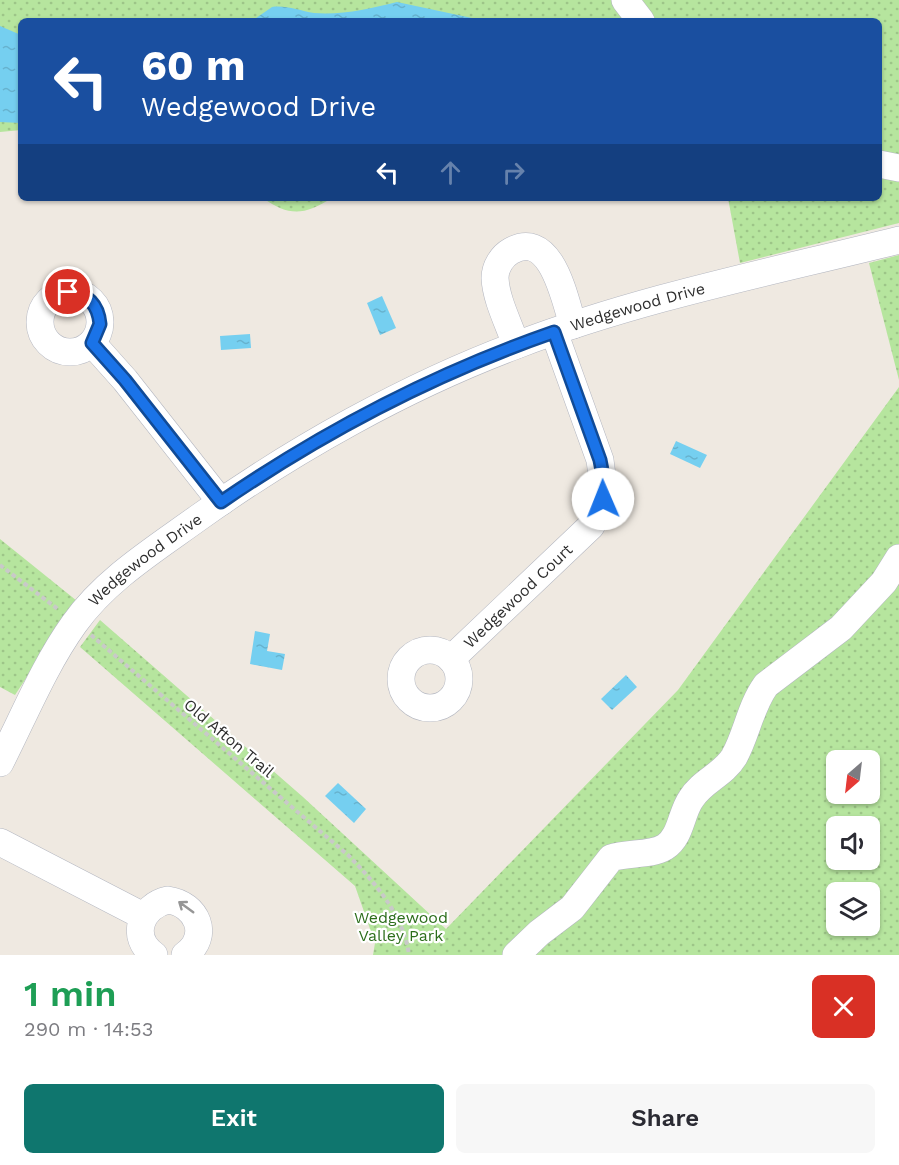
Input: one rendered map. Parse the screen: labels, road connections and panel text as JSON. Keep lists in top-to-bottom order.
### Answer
{
  "streets": {
    "street": ["Wedgewood Drive", "Wedgewood Court"],
    "path": ["Old Afton Trail"]
  },
  "crossings": [
    ["Wedgewood Drive", "Wedgewood Court"],
    ["Wedgewood Drive", "Old Afton Trail"]
  ],
  "parks": ["Wedgewood Valley Park"],
  "north": "bottom left",
  "page": {
    "turn": ["60 m", "Wedgewood Drive"],
    "heading": ["1 min", "290 m · 14:53"],
    "buttons": ["Exit", "Share"]
  }
}
